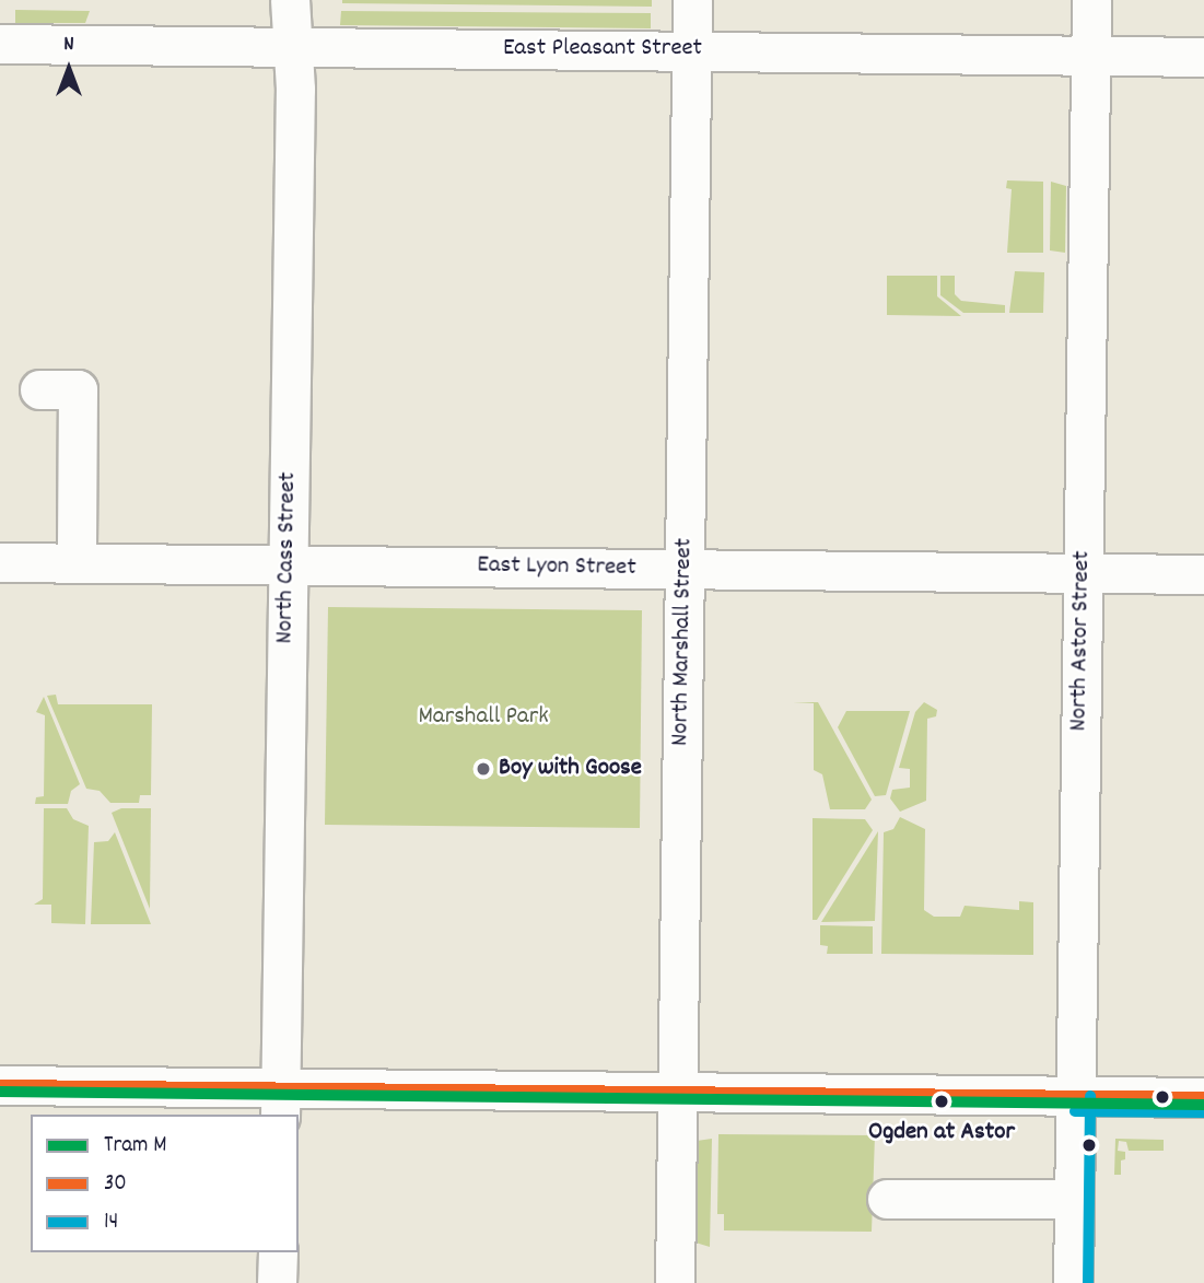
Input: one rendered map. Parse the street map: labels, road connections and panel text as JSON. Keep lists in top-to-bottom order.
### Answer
{
  "streets": {
    "street": [
      "East Pleasant Street",
      "North Cass Street",
      "East Lyon Street",
      "North Astor Street",
      "North Marshall Street"
    ]
  },
  "crossings": [
    ["East Pleasant Street", "North Cass Street"],
    ["East Pleasant Street", "North Astor Street"],
    ["East Pleasant Street", "North Marshall Street"],
    ["North Cass Street", "East Lyon Street"],
    ["East Lyon Street", "North Astor Street"],
    ["East Lyon Street", "North Marshall Street"]
  ],
  "parks": ["Marshall Park"],
  "places": ["Boy with Goose", "Ogden at Astor"],
  "lines": ["transit line 30", "tram line M", "transit line 14"],
  "legend": ["Tram M", "30", "14"],
  "north": "top"
}
